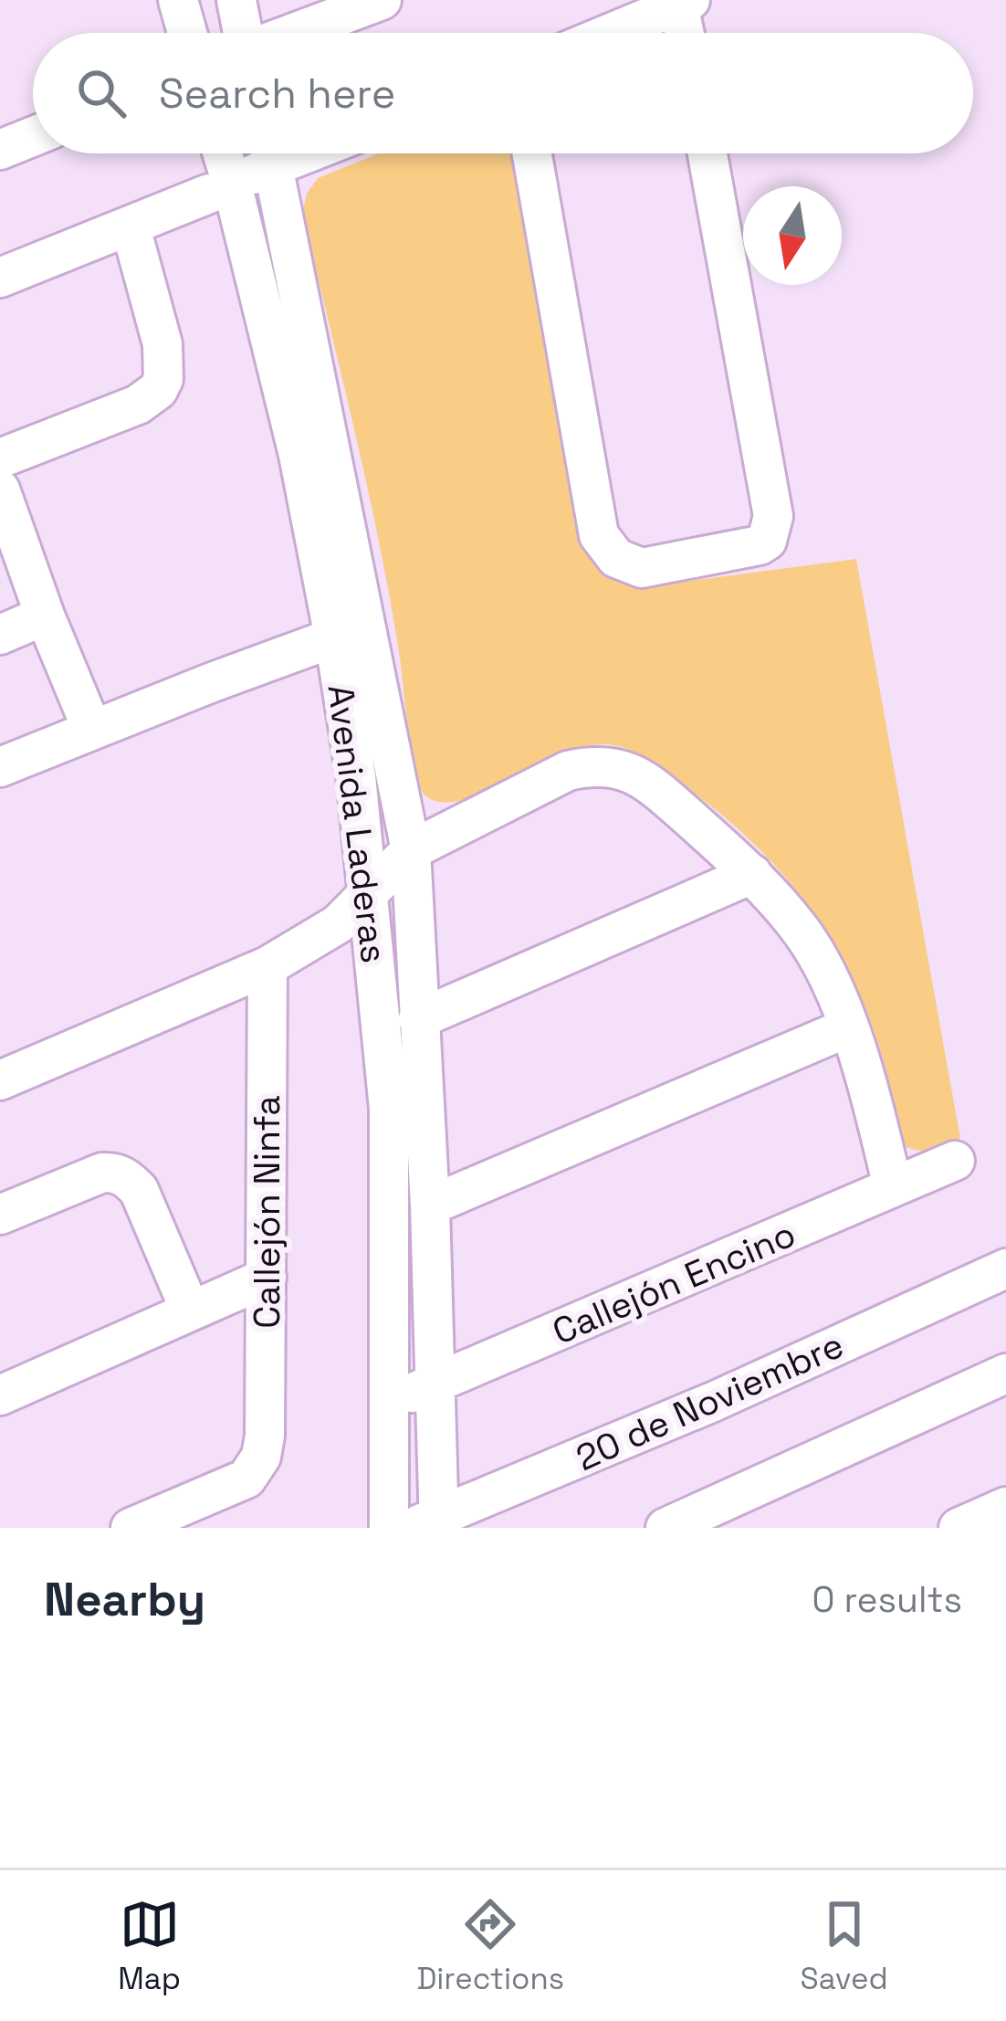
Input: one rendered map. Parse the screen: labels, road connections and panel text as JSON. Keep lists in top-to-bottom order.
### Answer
{
  "streets": {
    "street": [
      "Avenida Laderas",
      "Callejón Ninfa",
      "Callejón Encino",
      "20 de Noviembre"
    ]
  },
  "crossings": [
    ["Avenida Laderas", "Callejón Encino"],
    ["Avenida Laderas", "20 de Noviembre"]
  ],
  "north": "bottom",
  "page": {
    "search": "Search here",
    "heading": ["Nearby", "0 results"],
    "nav": ["Map", "Directions", "Saved"]
  }
}
